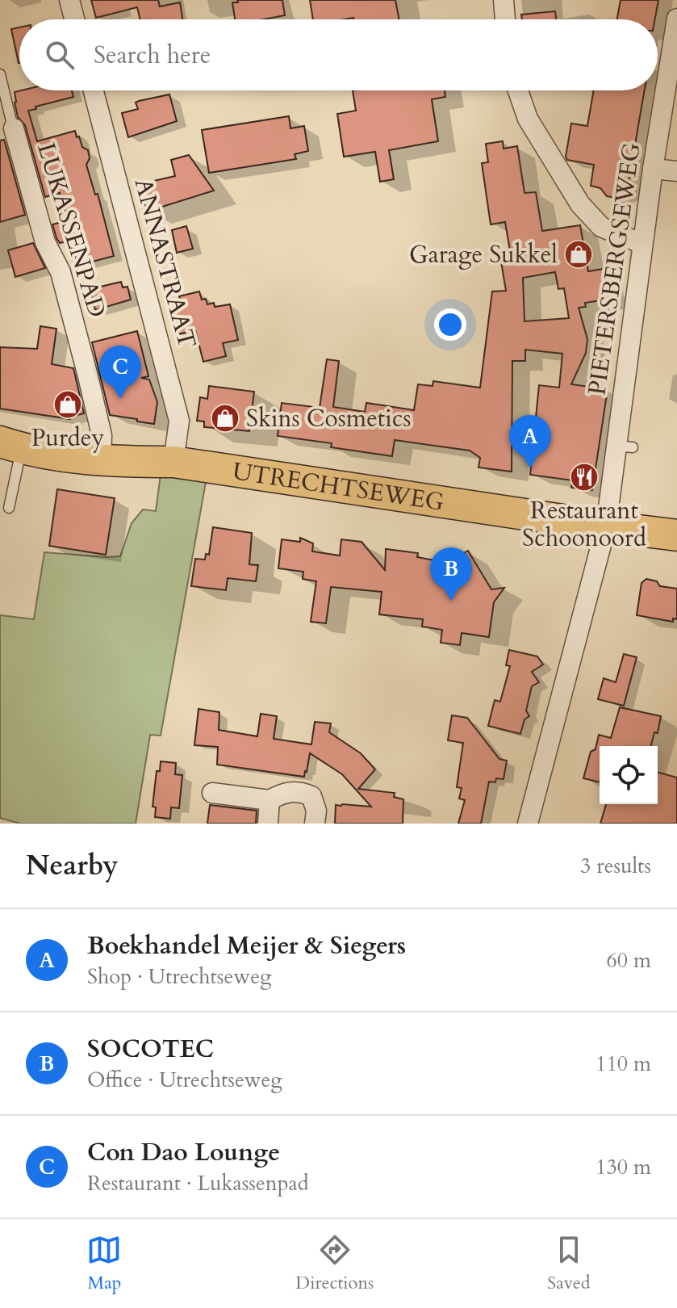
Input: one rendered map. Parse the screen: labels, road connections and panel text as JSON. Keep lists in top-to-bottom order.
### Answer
{
  "streets": {
    "main road": ["UTRECHTSEWEG"],
    "street": ["LUKASSENPAD", "ANNASTRAAT", "PIETERSBERGSEWEG"]
  },
  "crossings": [
    ["LUKASSENPAD", "UTRECHTSEWEG"],
    ["ANNASTRAAT", "UTRECHTSEWEG"],
    ["PIETERSBERGSEWEG", "UTRECHTSEWEG"]
  ],
  "places": {
    "shop": ["Garage Sukkel", "Purdey", "Skins Cosmetics"],
    "restaurant": ["Restaurant Schoonoord"]
  },
  "page": {
    "search": "Search here",
    "pins": ["C", "A", "B"],
    "heading": ["Nearby", "3 results"],
    "list": [
      {
        "mark": "A",
        "name": "Boekhandel Meijer & Siegers",
        "note": "Shop · Utrechtseweg",
        "value": "60 m"
      },
      {
        "mark": "B",
        "name": "SOCOTEC",
        "note": "Office · Utrechtseweg",
        "value": "110 m"
      },
      {
        "mark": "C",
        "name": "Con Dao Lounge",
        "note": "Restaurant · Lukassenpad",
        "value": "130 m"
      }
    ],
    "nav": ["Map", "Directions", "Saved"]
  }
}
